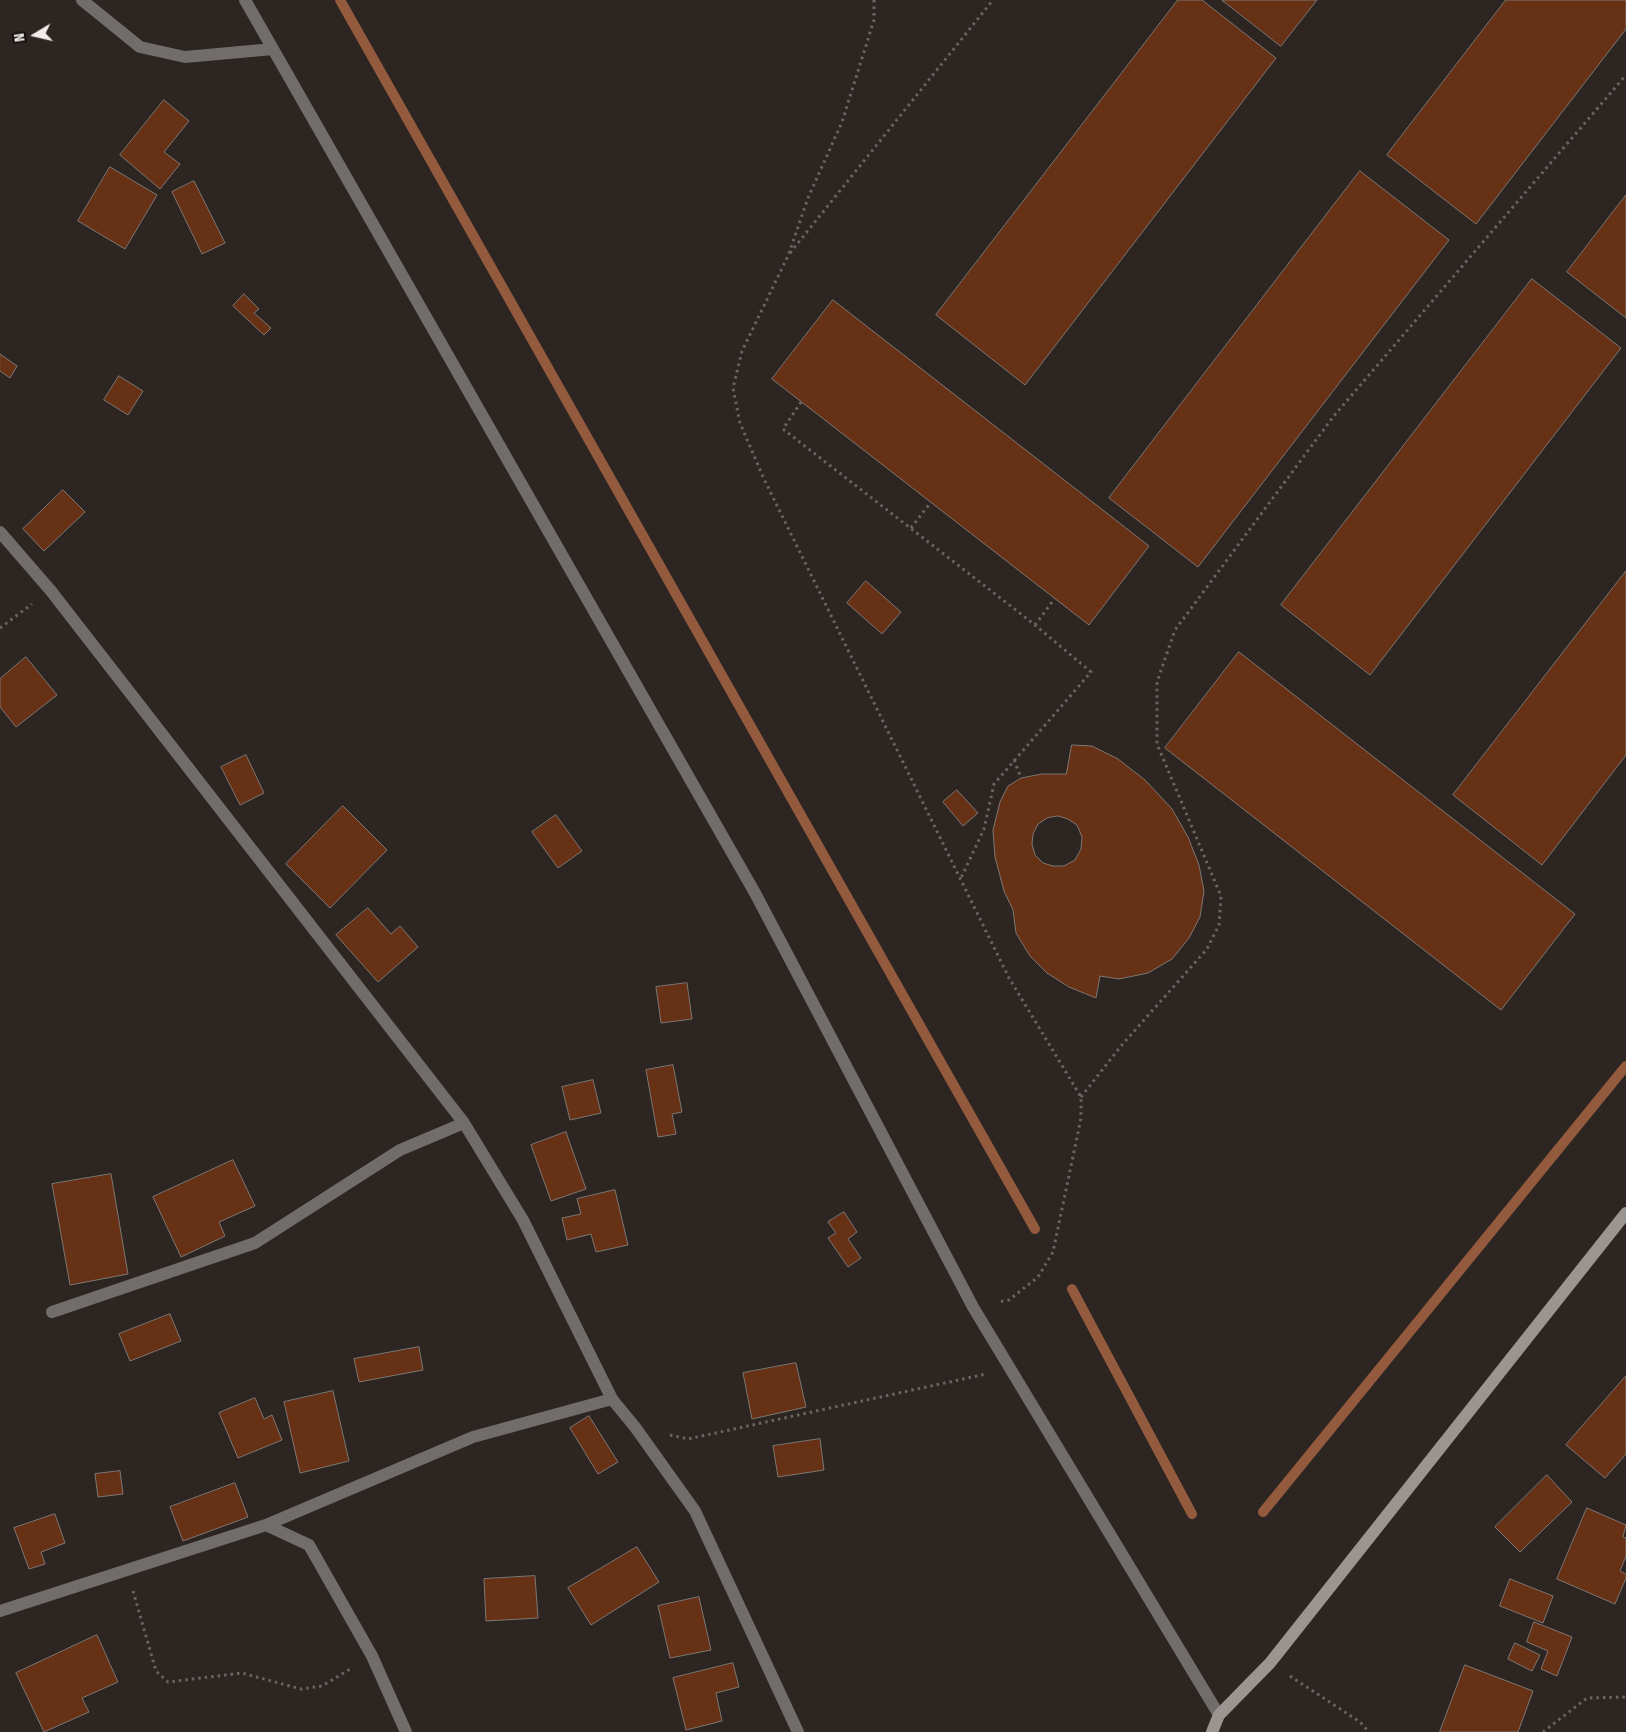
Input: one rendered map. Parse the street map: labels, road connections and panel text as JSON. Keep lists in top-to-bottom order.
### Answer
{
  "north": "left"
}
